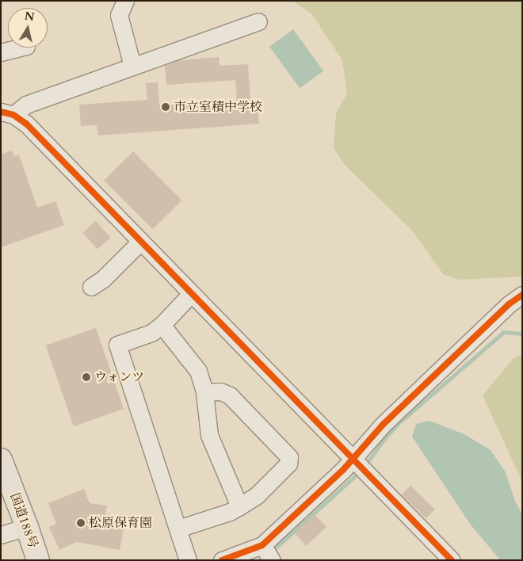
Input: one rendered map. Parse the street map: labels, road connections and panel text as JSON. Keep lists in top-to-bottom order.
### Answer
{
  "streets": {
    "highway": ["国道188号"]
  },
  "places": ["市立室積中学校", "ウォンツ", "松原保育園"],
  "north": "top"
}
